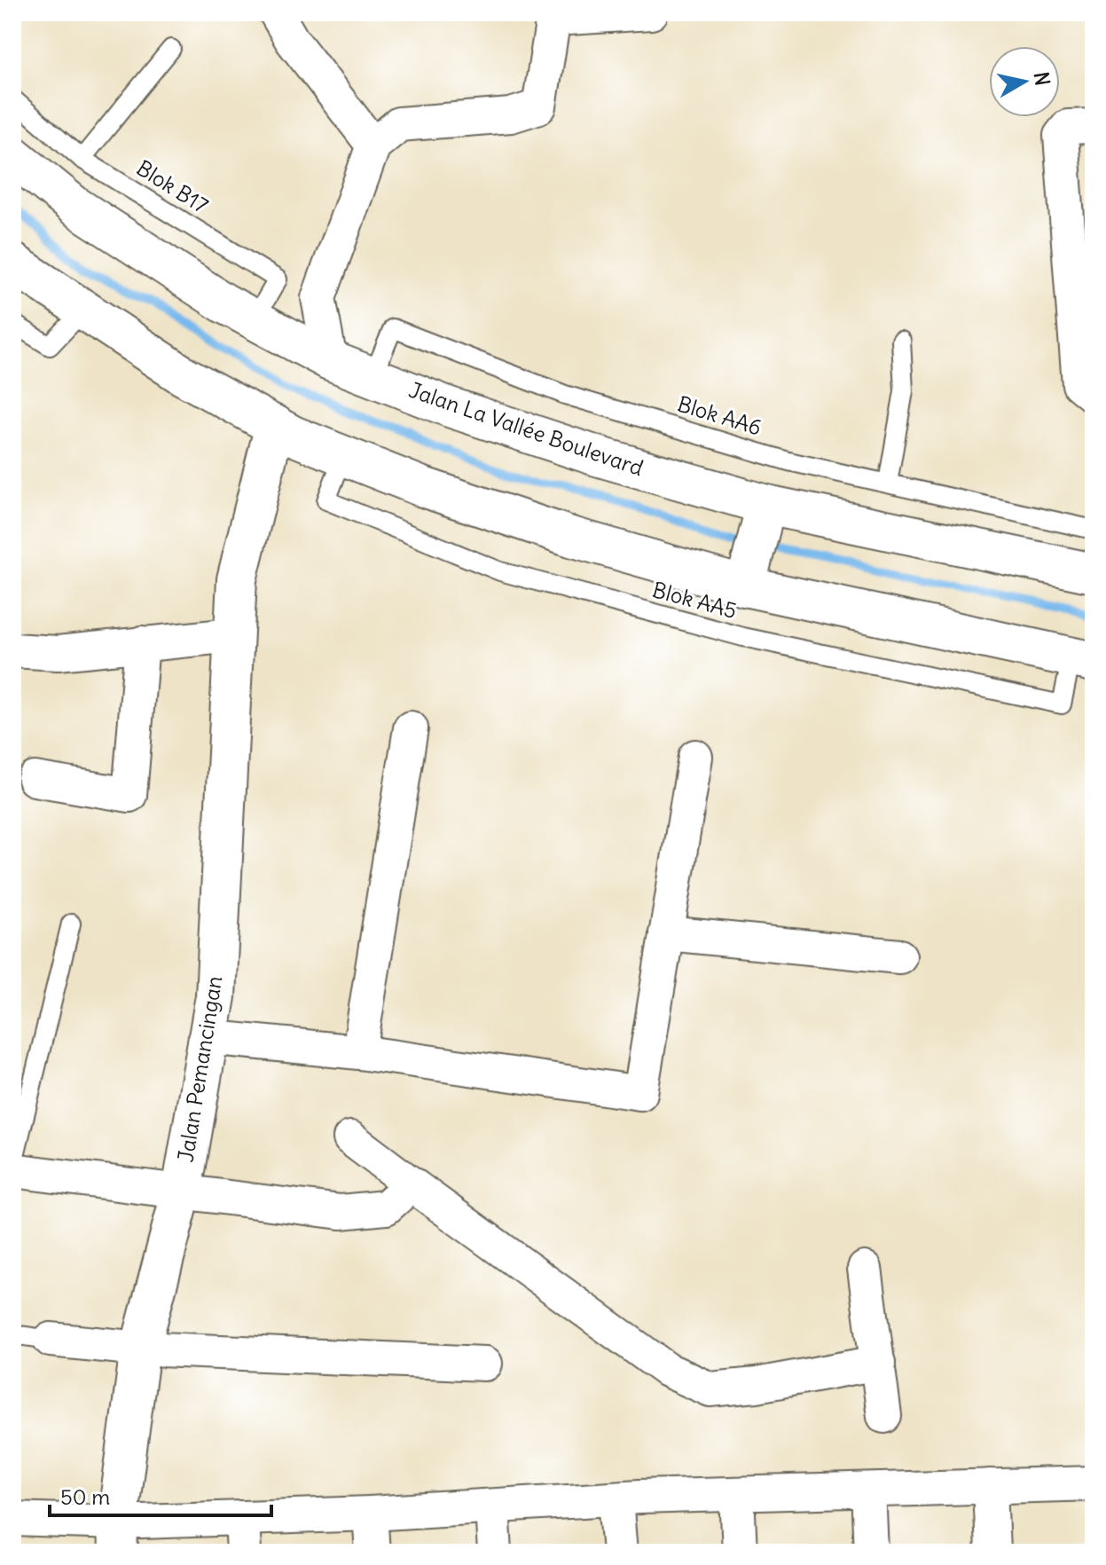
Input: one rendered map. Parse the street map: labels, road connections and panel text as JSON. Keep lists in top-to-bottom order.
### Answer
{
  "streets": {
    "street": ["Jalan La Vallée Boulevard", "Jalan Pemancingan"],
    "lane": ["Blok B17", "Blok AA6", "Blok AA5"]
  },
  "crossings": [
    ["Blok B17", "Jalan La Vallée Boulevard"],
    ["Blok AA6", "Jalan La Vallée Boulevard"]
  ],
  "scale_bar": "50 m",
  "north": "right"
}
